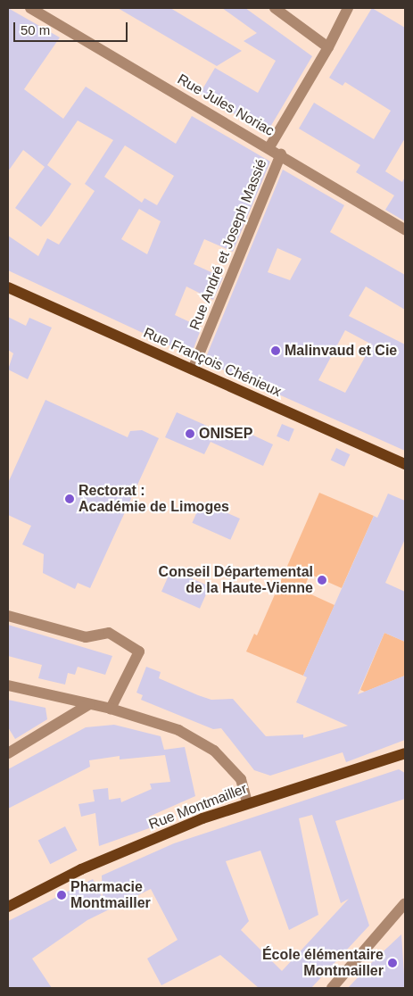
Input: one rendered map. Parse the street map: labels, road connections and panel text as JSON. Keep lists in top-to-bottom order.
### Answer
{
  "streets": {
    "main road": ["Rue François Chénieux", "Rue Montmailler"],
    "street": ["Rue Jules Noriac", "Rue André et Joseph Massié"]
  },
  "crossings": [
    ["Rue Jules Noriac", "Rue André et Joseph Massié"],
    ["Rue André et Joseph Massié", "Rue François Chénieux"]
  ],
  "places": [
    "Malinvaud et Cie",
    "ONISEP",
    "Rectorat : Académie de Limoges",
    "Conseil Départemental de la Haute-Vienne",
    "Pharmacie Montmailler",
    "École élémentaire Montmailler"
  ],
  "scale_bar": "50 m"
}
